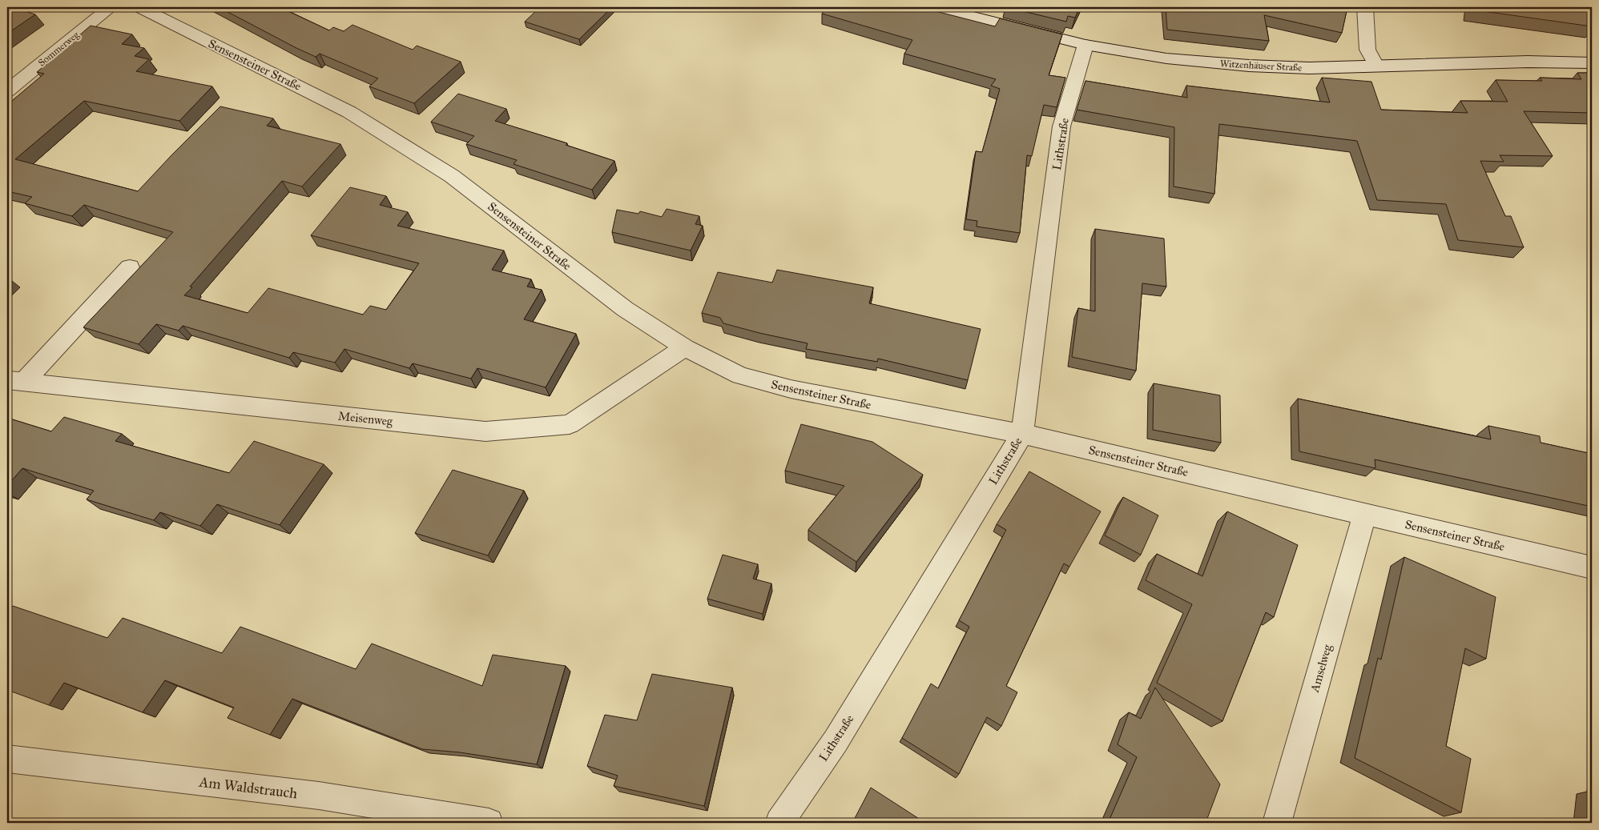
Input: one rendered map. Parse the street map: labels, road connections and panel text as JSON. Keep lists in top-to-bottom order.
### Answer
{
  "streets": {
    "street": [
      "Sommerweg",
      "Sensensteiner Straße",
      "Witzenhäuser Straße",
      "Lithstraße",
      "Meisenweg",
      "Amselweg",
      "Am Waldstrauch"
    ]
  },
  "crossings": [
    ["Sensensteiner Straße", "Lithstraße"],
    ["Sensensteiner Straße", "Meisenweg"],
    ["Sensensteiner Straße", "Amselweg"],
    ["Witzenhäuser Straße", "Lithstraße"]
  ]
}
